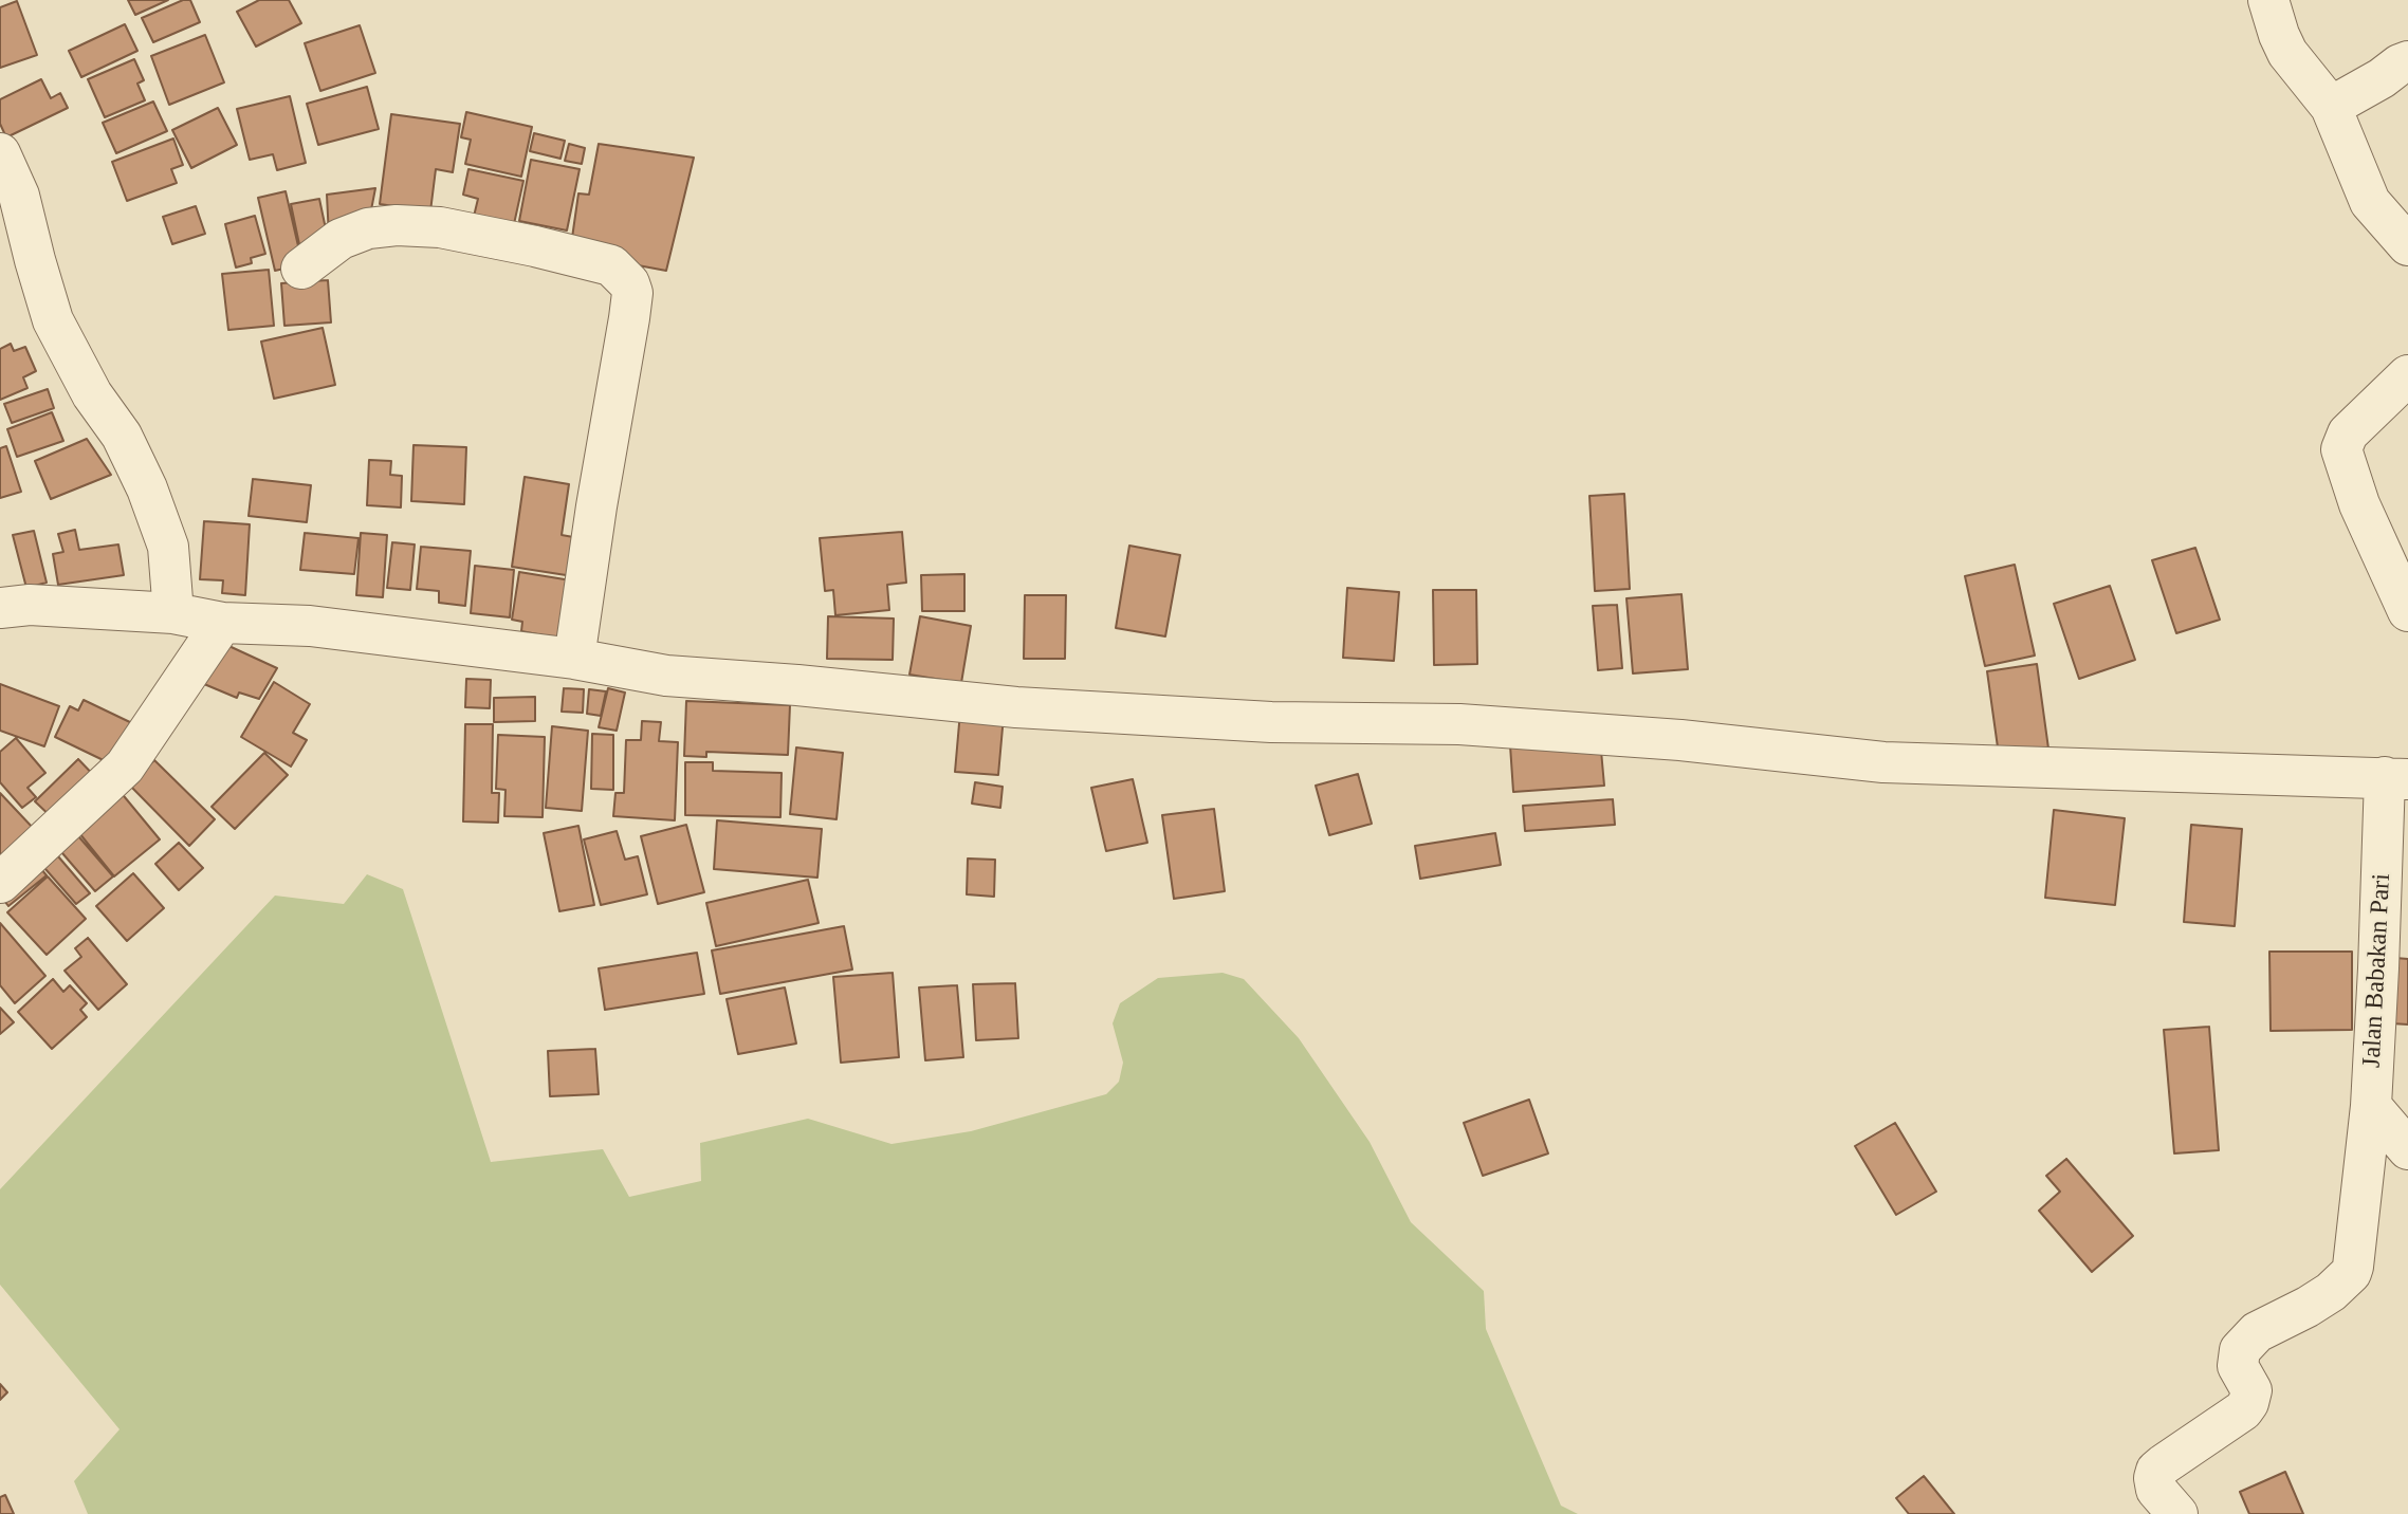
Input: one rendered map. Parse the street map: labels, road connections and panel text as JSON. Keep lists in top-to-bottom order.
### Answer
{
  "streets": {
    "street": ["Jalan Babakan Pari"]
  }
}
